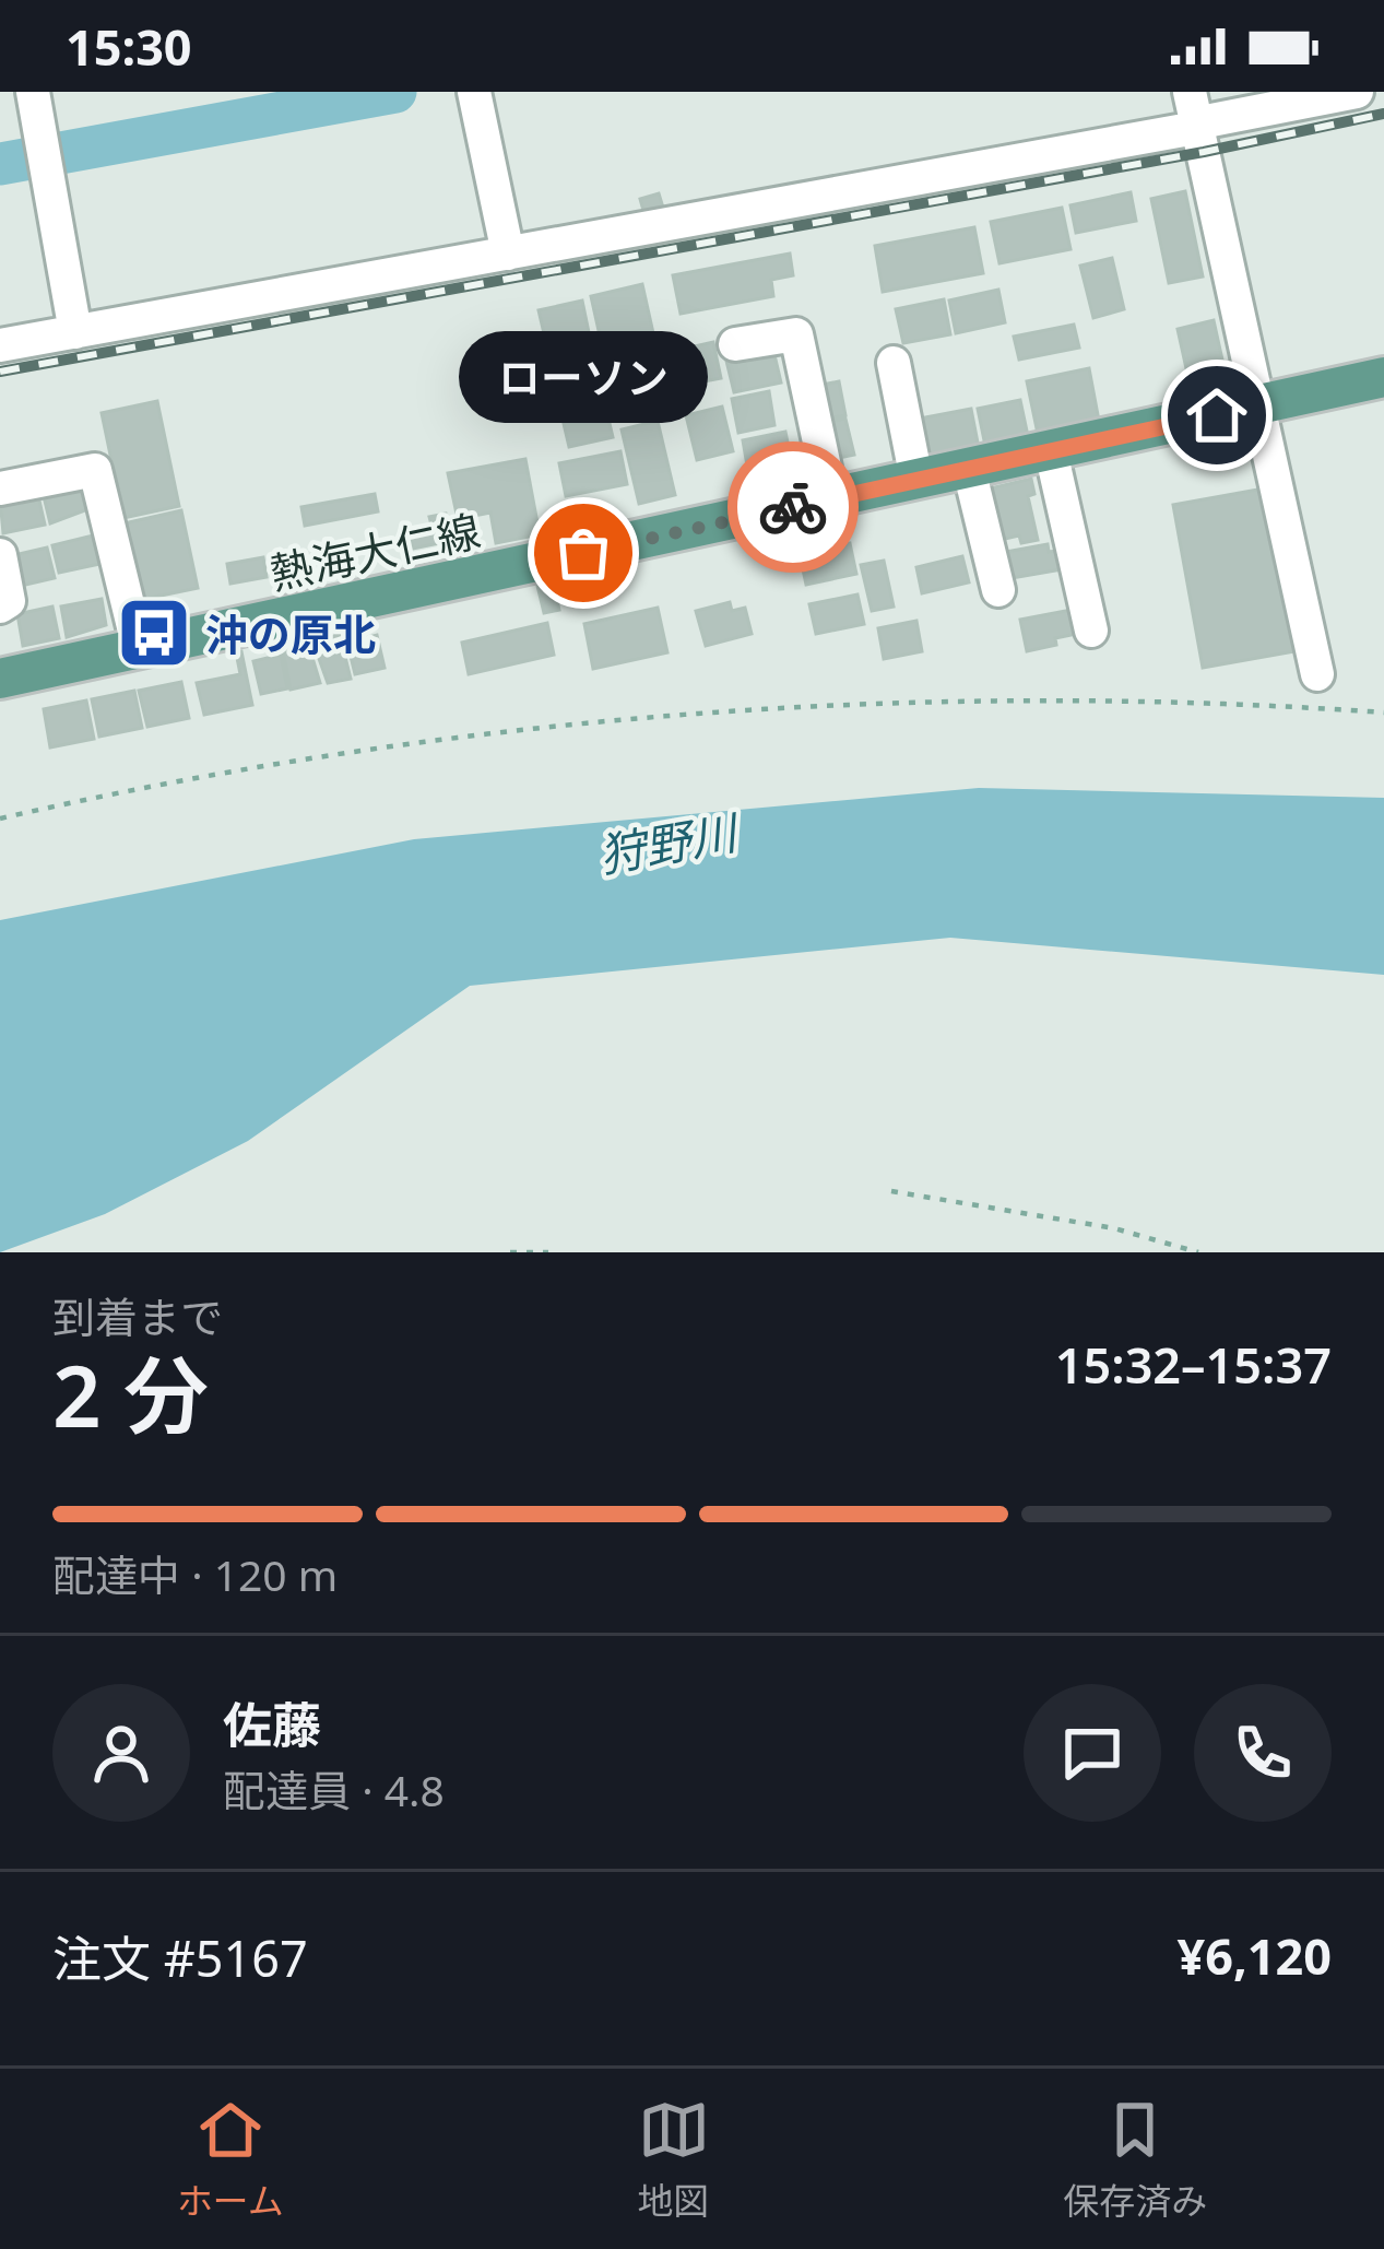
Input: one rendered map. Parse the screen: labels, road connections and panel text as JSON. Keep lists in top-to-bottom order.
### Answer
{
  "streets": {
    "main road": ["熱海大仁線"]
  },
  "water": ["狩野川"],
  "places": {
    "other": ["ローソン"],
    "bus stop": ["沖の原北"]
  },
  "page": {
    "status": "15:30",
    "bubble": "ローソン",
    "heading": ["2 分", "到着まで", "15:32–15:37"],
    "panel": [
      "佐藤",
      "配達員 · 4.8",
      "注文 #5167",
      "¥6,120"
    ],
    "bar": "配達中 · 120 m",
    "tabs": ["ホーム", "地図", "保存済み"]
  }
}
